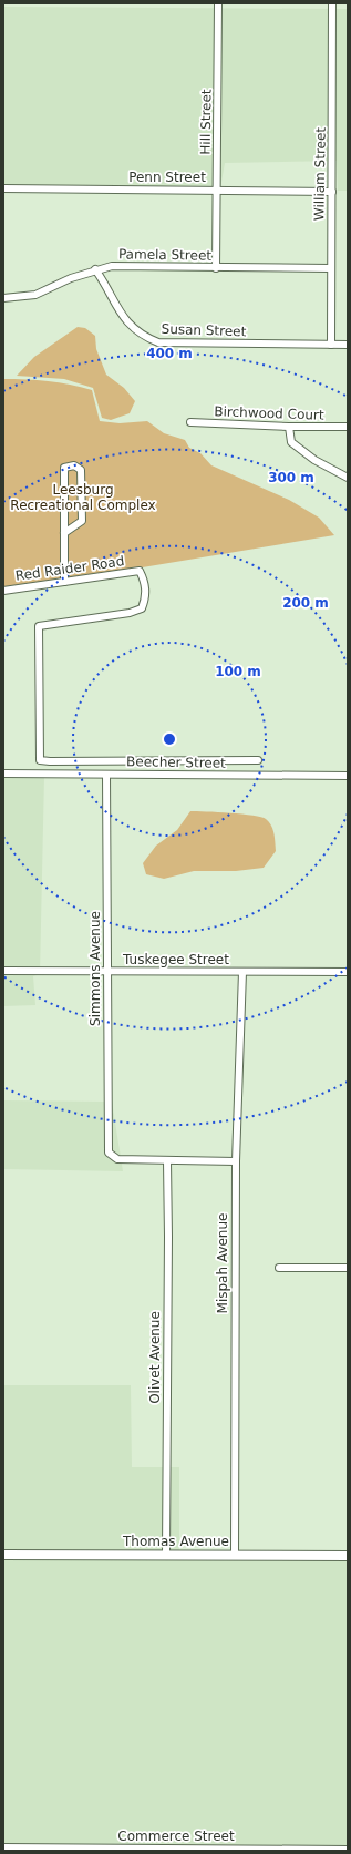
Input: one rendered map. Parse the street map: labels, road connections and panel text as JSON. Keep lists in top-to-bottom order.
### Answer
{
  "streets": {
    "street": [
      "Hill Street",
      "William Street",
      "Penn Street",
      "Pamela Street",
      "Susan Street",
      "Birchwood Court",
      "Red Raider Road",
      "Beecher Street",
      "Tuskegee Street",
      "Simmons Avenue",
      "Mispah Avenue",
      "Olivet Avenue",
      "Thomas Avenue",
      "Commerce Street"
    ]
  },
  "crossings": [
    ["Hill Street", "Penn Street"],
    ["Hill Street", "Pamela Street"],
    ["William Street", "Penn Street"],
    ["William Street", "Pamela Street"],
    ["William Street", "Susan Street"],
    ["Pamela Street", "Susan Street"],
    ["Beecher Street", "Simmons Avenue"],
    ["Tuskegee Street", "Simmons Avenue"],
    ["Tuskegee Street", "Mispah Avenue"],
    ["Simmons Avenue", "Olivet Avenue"],
    ["Mispah Avenue", "Thomas Avenue"],
    ["Olivet Avenue", "Thomas Avenue"]
  ],
  "parks": ["Leesburg Recreational Complex"],
  "rings": [
    "400 m",
    "300 m",
    "200 m",
    "100 m"
  ]
}
